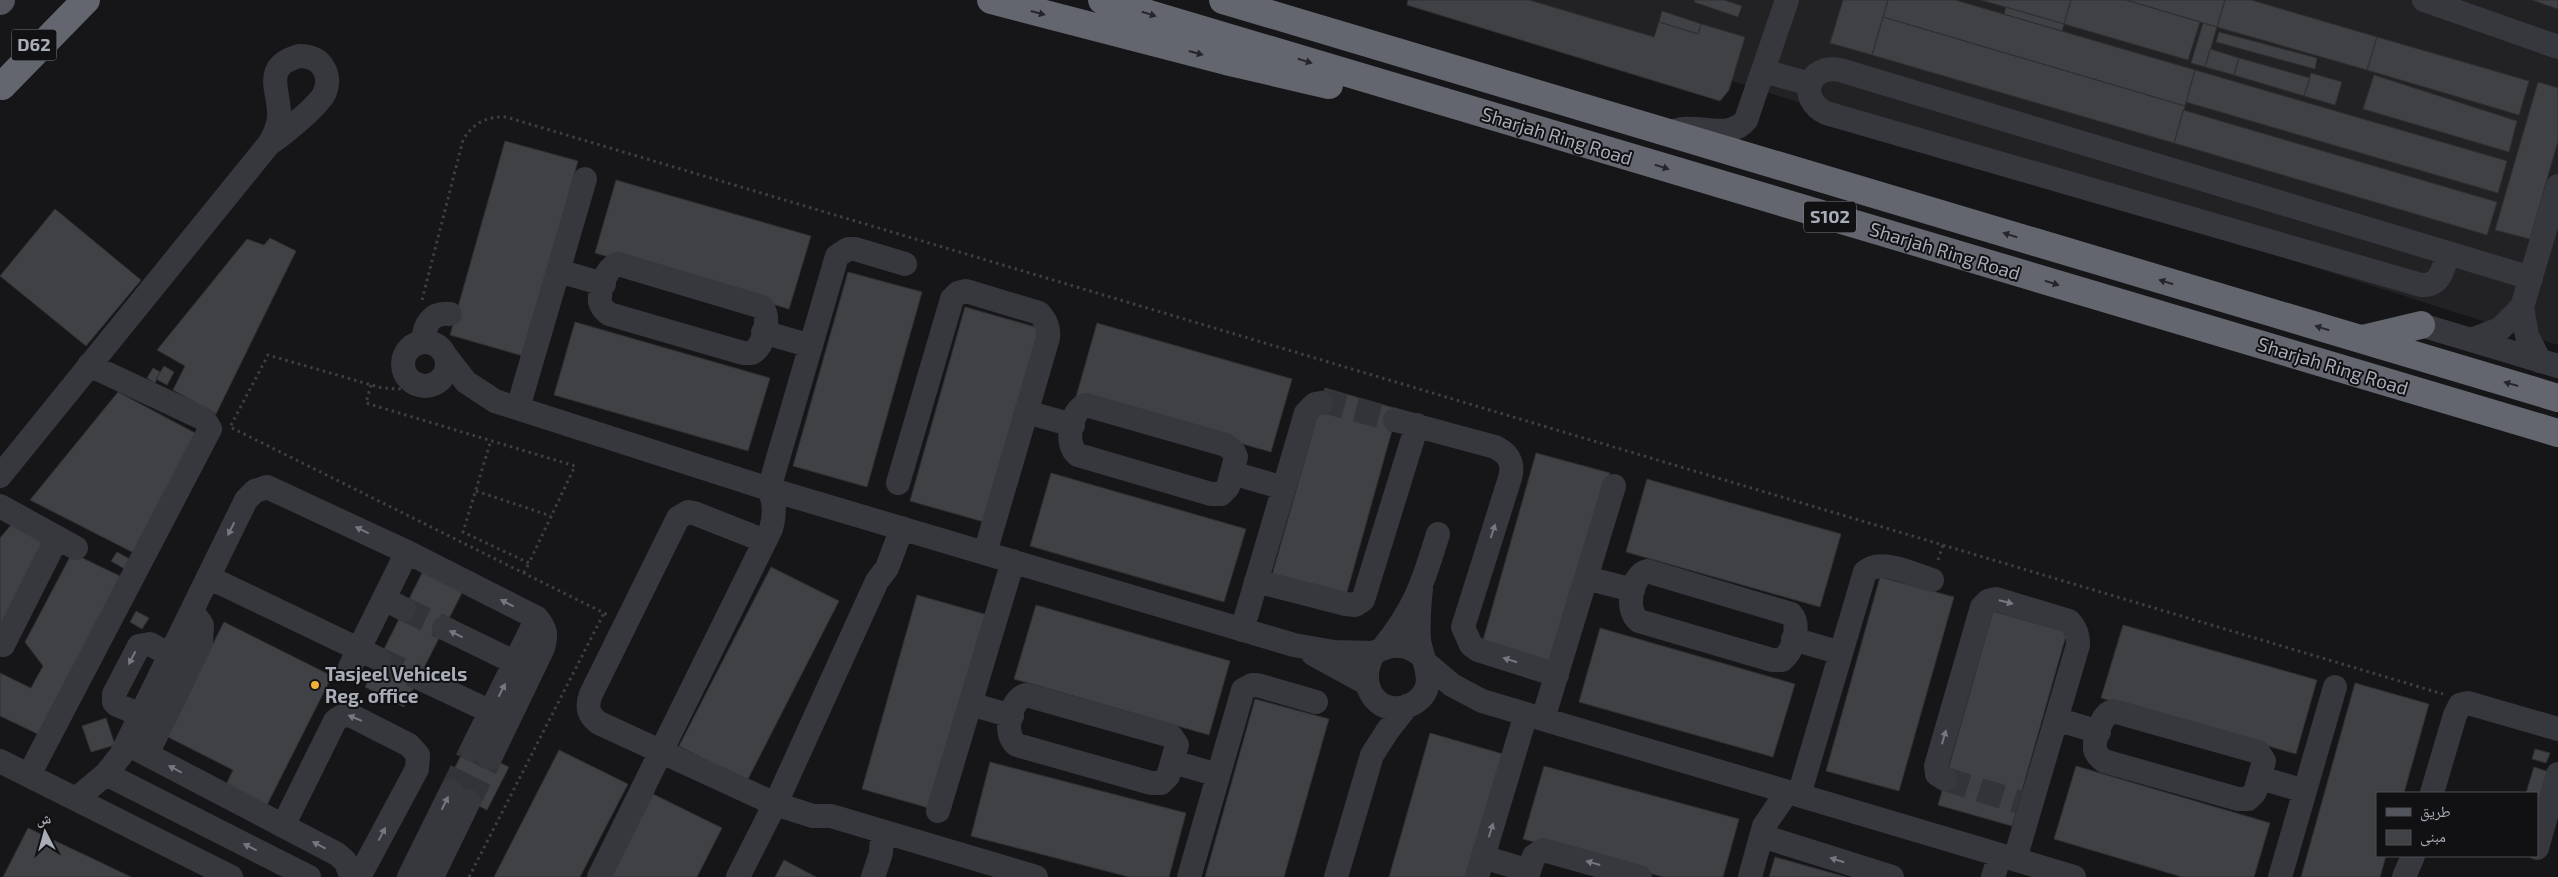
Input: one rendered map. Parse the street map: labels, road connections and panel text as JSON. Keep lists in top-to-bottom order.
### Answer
{
  "streets": {
    "highway": ["Sharjah Ring Road", "S102"],
    "main road": ["D62"]
  },
  "places": ["Tasjeel Vehicels Reg. office"],
  "legend": ["طريق", "مبنى"],
  "north": "top"
}
